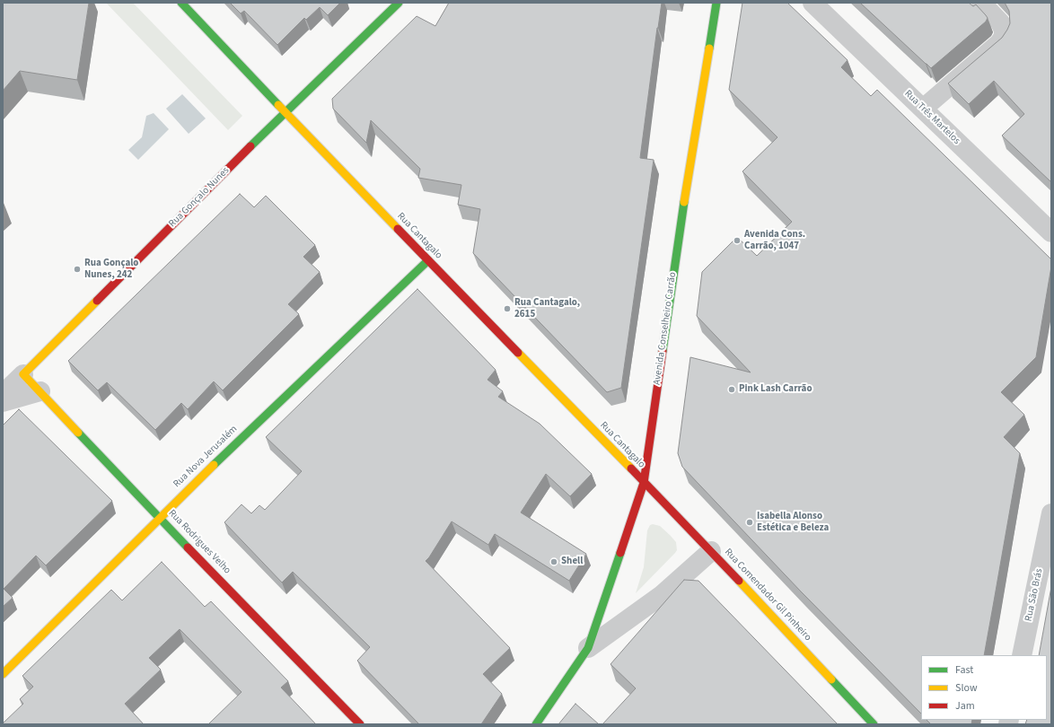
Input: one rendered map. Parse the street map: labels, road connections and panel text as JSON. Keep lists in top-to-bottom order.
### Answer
{
  "streets": {
    "main road": [
      "Rua Gonçalo Nunes",
      "Rua Cantagalo",
      "Avenida Conselheiro Carrão",
      "Rua Nova Jerusalém",
      "Rua Rodrigues Velho",
      "Rua Comendador Gil Pinheiro"
    ],
    "street": ["Rua Três Martelos", "Rua São Brás"]
  },
  "crossings": [
    ["Rua Gonçalo Nunes", "Rua Cantagalo"],
    ["Rua Gonçalo Nunes", "Rua Rodrigues Velho"],
    ["Rua Cantagalo", "Avenida Conselheiro Carrão"],
    ["Rua Cantagalo", "Rua Nova Jerusalém"],
    ["Rua Cantagalo", "Rua Comendador Gil Pinheiro"],
    ["Avenida Conselheiro Carrão", "Rua Comendador Gil Pinheiro"],
    ["Rua Nova Jerusalém", "Rua Rodrigues Velho"]
  ],
  "places": [
    "Avenida Cons. Carrão, 1047",
    "Rua Gonçalo Nunes, 242",
    "Rua Cantagalo, 2615",
    "Pink Lash Carrão",
    "Isabella Alonso Estética e Beleza",
    "Shell"
  ],
  "legend": ["Fast", "Slow", "Jam"]
}
